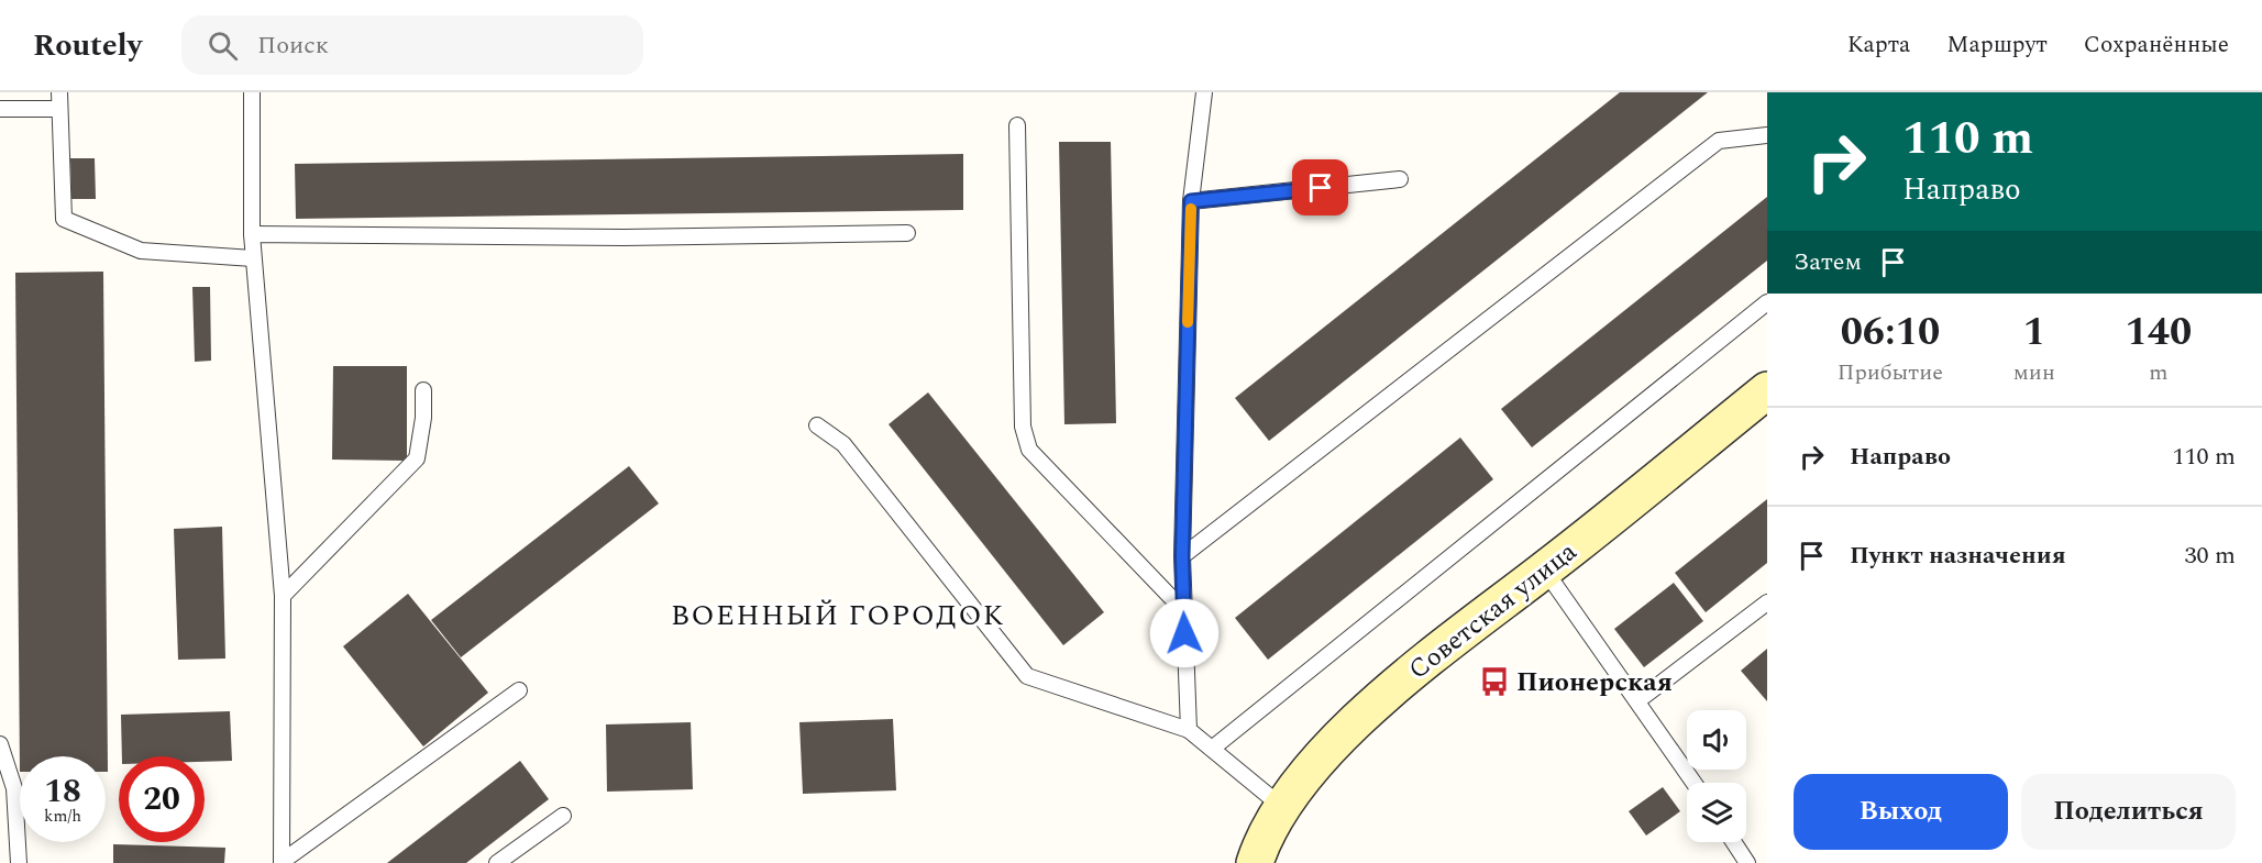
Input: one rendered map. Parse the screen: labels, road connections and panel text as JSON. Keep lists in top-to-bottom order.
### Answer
{
  "streets": {
    "street": ["Советская улица"]
  },
  "districts": ["ВОЕННЫЙ ГОРОДОК"],
  "places": {
    "bus stop": ["Пионерская"]
  },
  "page": {
    "header": "Routely",
    "search": "Поиск",
    "nav": ["Карта", "Маршрут", "Сохранённые"],
    "turn": ["110 m", "Направо"],
    "then": "Затем",
    "eta": [
      "06:10",
      "Прибытие",
      "1",
      "мин",
      "140",
      "m"
    ],
    "list": [
      {
        "name": "Направо",
        "value": "110 m"
      },
      {
        "name": "Пункт назначения",
        "value": "30 m"
      }
    ],
    "speed": "18 km/h",
    "limit": "20",
    "buttons": ["Выход", "Поделиться"]
  }
}
